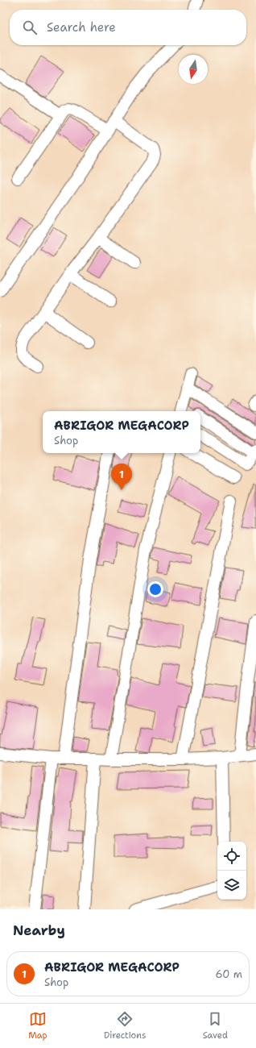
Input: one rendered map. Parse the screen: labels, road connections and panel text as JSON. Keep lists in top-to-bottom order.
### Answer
{
  "north": "bottom",
  "page": {
    "search": "Search here",
    "popup": ["ABRIGOR MEGACORP", "Shop"],
    "pins": "1",
    "heading": "Nearby",
    "list": [
      {
        "mark": "1",
        "name": "ABRIGOR MEGACORP",
        "note": "Shop",
        "value": "60 m"
      }
    ],
    "nav": ["Map", "Directions", "Saved"]
  }
}
